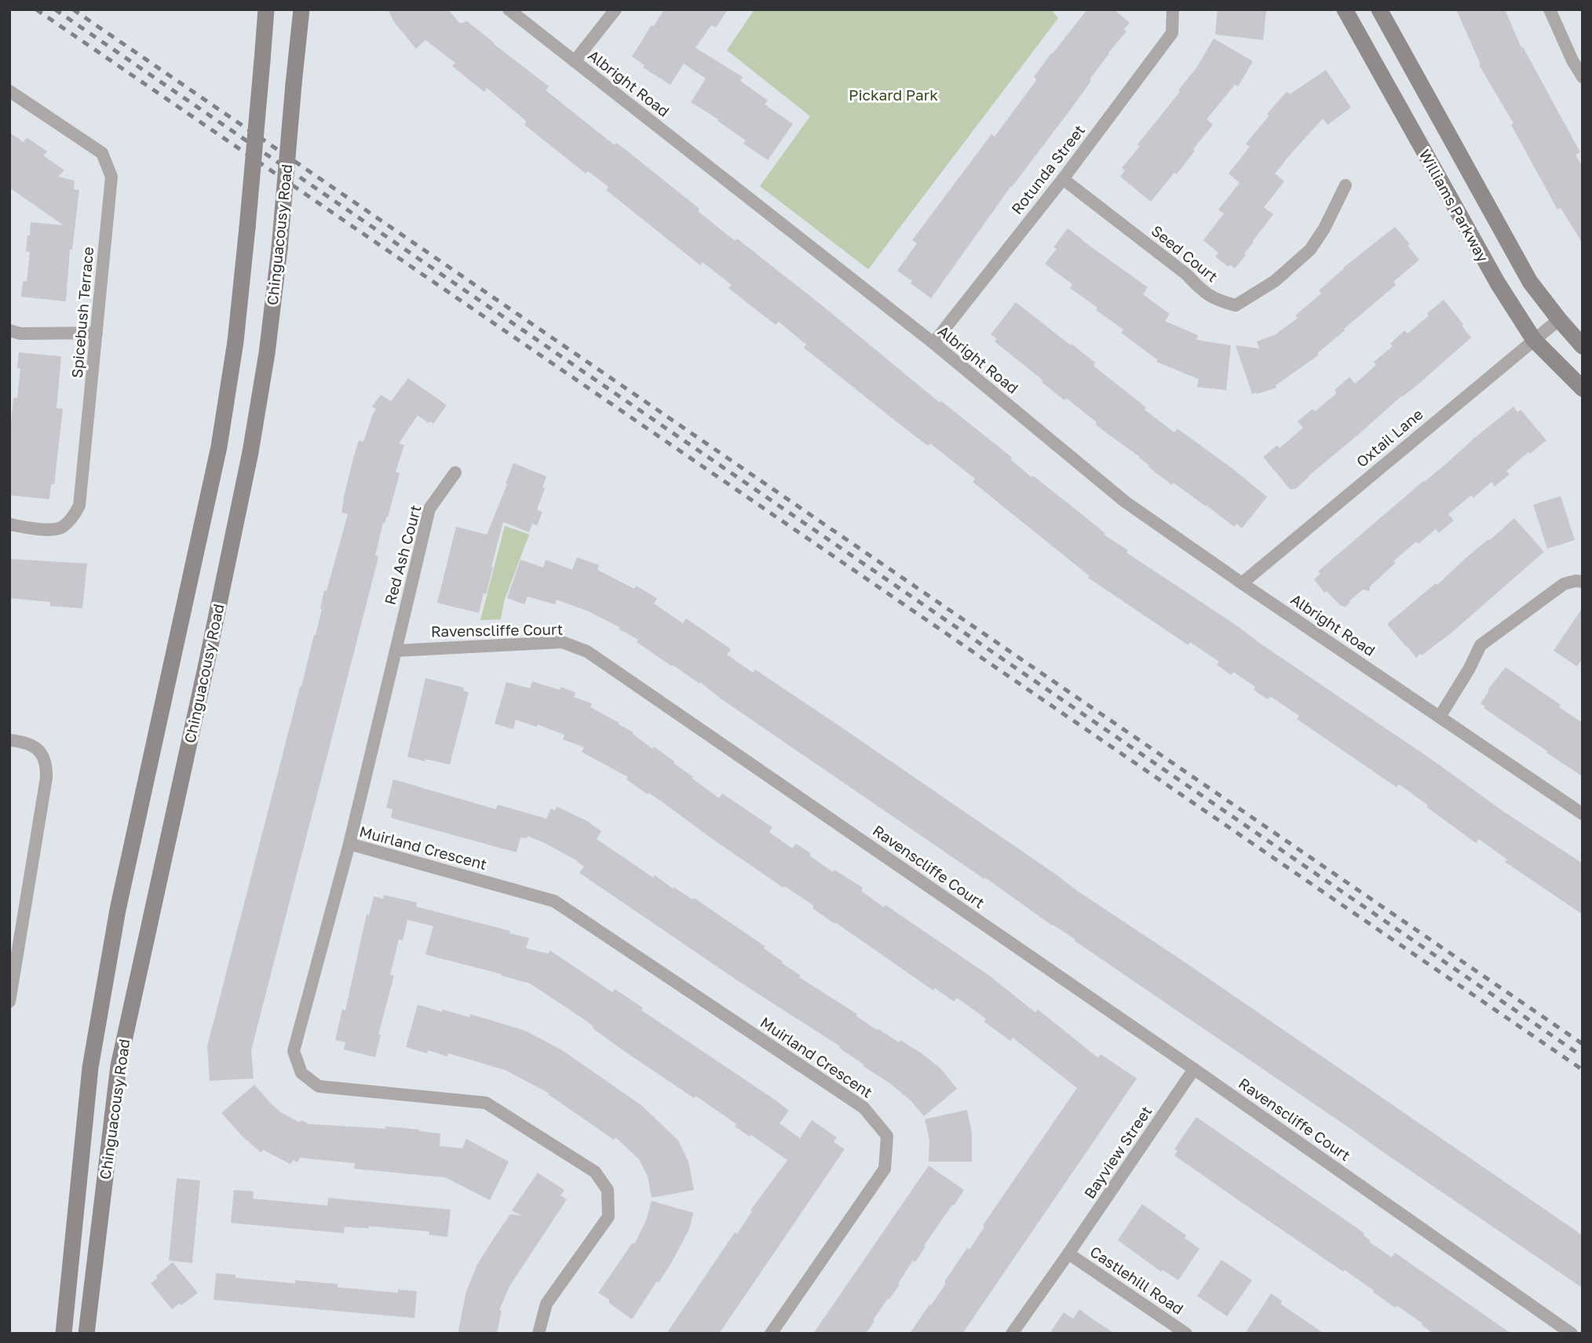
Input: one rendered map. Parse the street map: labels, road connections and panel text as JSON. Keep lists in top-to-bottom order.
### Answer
{
  "streets": {
    "main road": ["Williams Parkway", "Chinguacousy Road"],
    "street": [
      "Albright Road",
      "Rotunda Street",
      "Seed Court",
      "Spicebush Terrace",
      "Oxtail Lane",
      "Red Ash Court",
      "Ravenscliffe Court",
      "Muirland Crescent",
      "Bayview Street",
      "Castlehill Road"
    ]
  },
  "crossings": [
    ["Albright Road", "Rotunda Street"],
    ["Albright Road", "Oxtail Lane"],
    ["Rotunda Street", "Seed Court"],
    ["Williams Parkway", "Oxtail Lane"],
    ["Red Ash Court", "Ravenscliffe Court"],
    ["Ravenscliffe Court", "Bayview Street"],
    ["Bayview Street", "Castlehill Road"]
  ],
  "parks": ["Pickard Park"]
}
